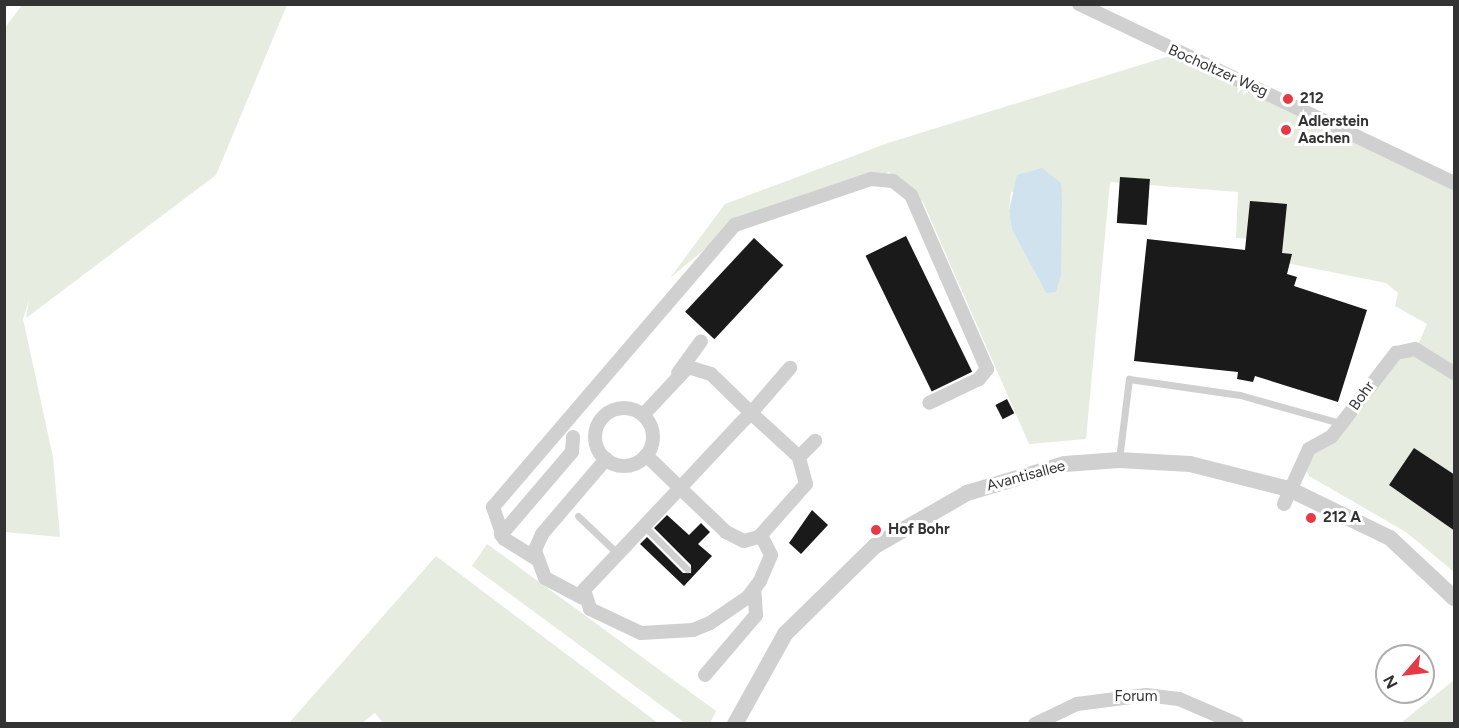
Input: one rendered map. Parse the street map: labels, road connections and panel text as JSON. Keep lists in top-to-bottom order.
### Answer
{
  "streets": {
    "street": [
      "Bocholtzer Weg",
      "Bohr",
      "Avantisallee",
      "Forum"
    ]
  },
  "crossings": [
    ["Bohr", "Avantisallee"]
  ],
  "places": [
    "212",
    "Adlerstein Aachen",
    "212 A",
    "Hof Bohr"
  ],
  "north": "bottom left"
}
